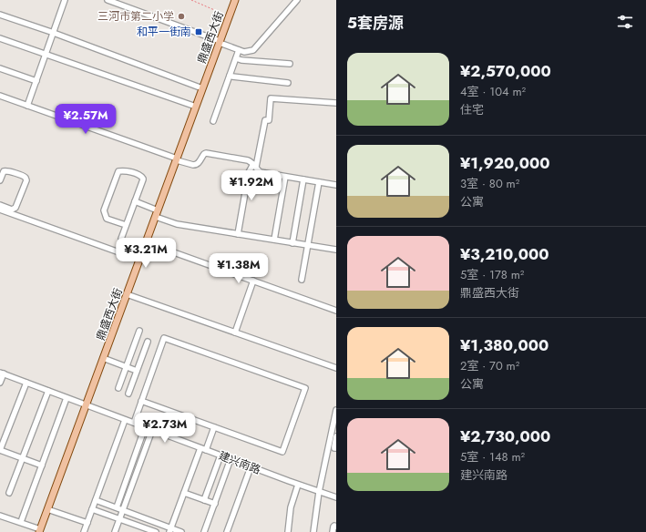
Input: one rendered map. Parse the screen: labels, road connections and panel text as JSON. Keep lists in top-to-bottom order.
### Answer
{
  "streets": {
    "main road": ["鼎盛西大街"],
    "street": ["建兴南路"]
  },
  "crossings": [
    ["鼎盛西大街", "建兴南路"]
  ],
  "places": {
    "other": ["三河市第二小学"],
    "transit": ["和平一街南"]
  },
  "page": {
    "heading": "5套房源",
    "list": [
      {
        "name": "¥2,570,000",
        "note": "4室 · 104 m² · 住宅"
      },
      {
        "name": "¥1,920,000",
        "note": "3室 · 80 m² · 公寓"
      },
      {
        "name": "¥3,210,000",
        "note": "5室 · 178 m² · 鼎盛西大街"
      },
      {
        "name": "¥1,380,000",
        "note": "2室 · 70 m² · 公寓"
      },
      {
        "name": "¥2,730,000",
        "note": "5室 · 148 m² · 建兴南路"
      }
    ],
    "price": [
      "¥2.57M",
      "¥1.92M",
      "¥3.21M",
      "¥1.38M",
      "¥2.73M"
    ]
  }
}
